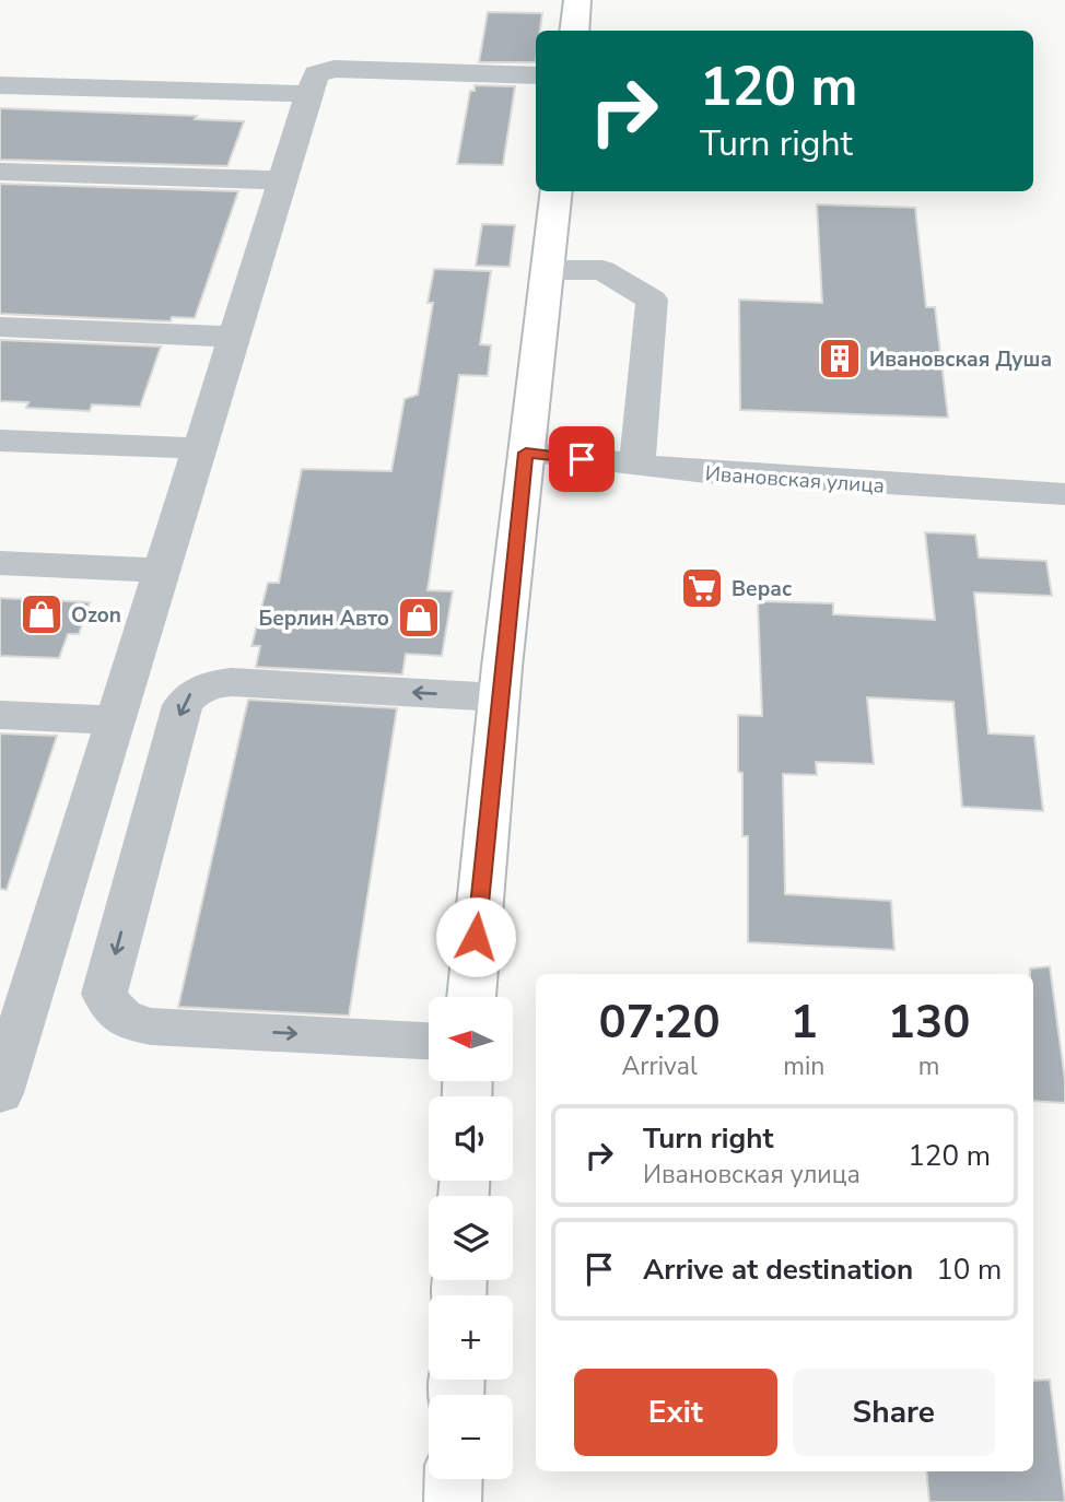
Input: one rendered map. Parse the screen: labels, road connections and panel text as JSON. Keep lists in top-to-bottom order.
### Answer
{
  "streets": {
    "street": ["Ивановская улица"]
  },
  "places": {
    "building": ["Ивановская Душа"],
    "supermarket": ["Верас"],
    "shop": ["Ozon", "Берлин Авто"]
  },
  "north": "left",
  "page": {
    "turn": ["120 m", "Turn right"],
    "eta": [
      "07:20",
      "Arrival",
      "1",
      "min",
      "130",
      "m"
    ],
    "map_buttons": ["+", "−"],
    "list": [
      {
        "name": "Turn right",
        "note": "Ивановская улица",
        "value": "120 m"
      },
      {
        "name": "Arrive at destination",
        "value": "10 m"
      }
    ],
    "buttons": ["Exit", "Share"]
  }
}
